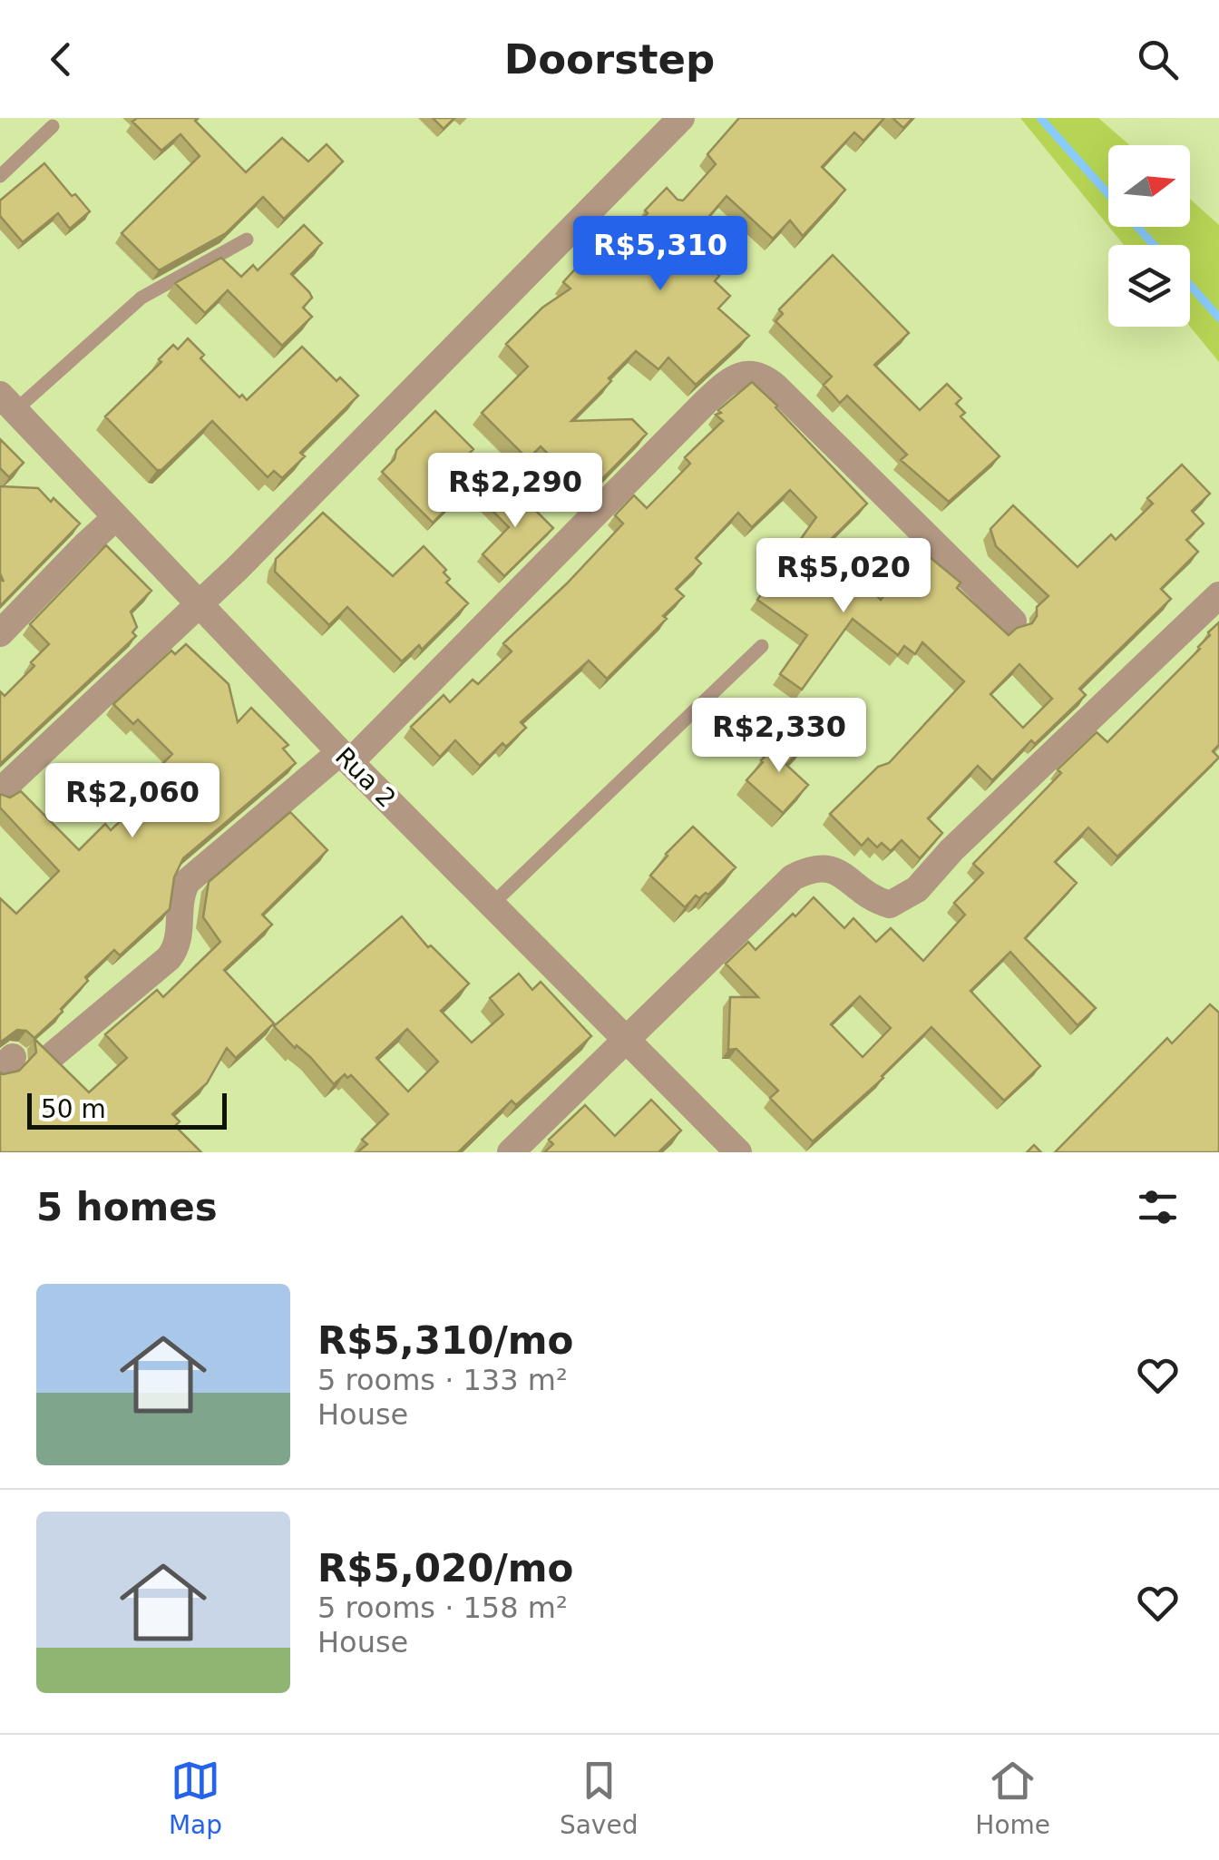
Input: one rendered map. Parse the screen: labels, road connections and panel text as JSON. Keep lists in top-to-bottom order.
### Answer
{
  "streets": {
    "street": ["Rua 2"]
  },
  "scale_bar": "50 m",
  "north": "right",
  "page": {
    "header": "Doorstep",
    "price": [
      "R$5,310",
      "R$2,290",
      "R$5,020",
      "R$2,330",
      "R$2,060"
    ],
    "scale": "50 m",
    "heading": "5 homes",
    "list": [
      {
        "name": "R$5,310/mo",
        "note": "5 rooms · 133 m² · House"
      },
      {
        "name": "R$5,020/mo",
        "note": "5 rooms · 158 m² · House"
      }
    ],
    "tabs": ["Map", "Saved", "Home"]
  }
}
